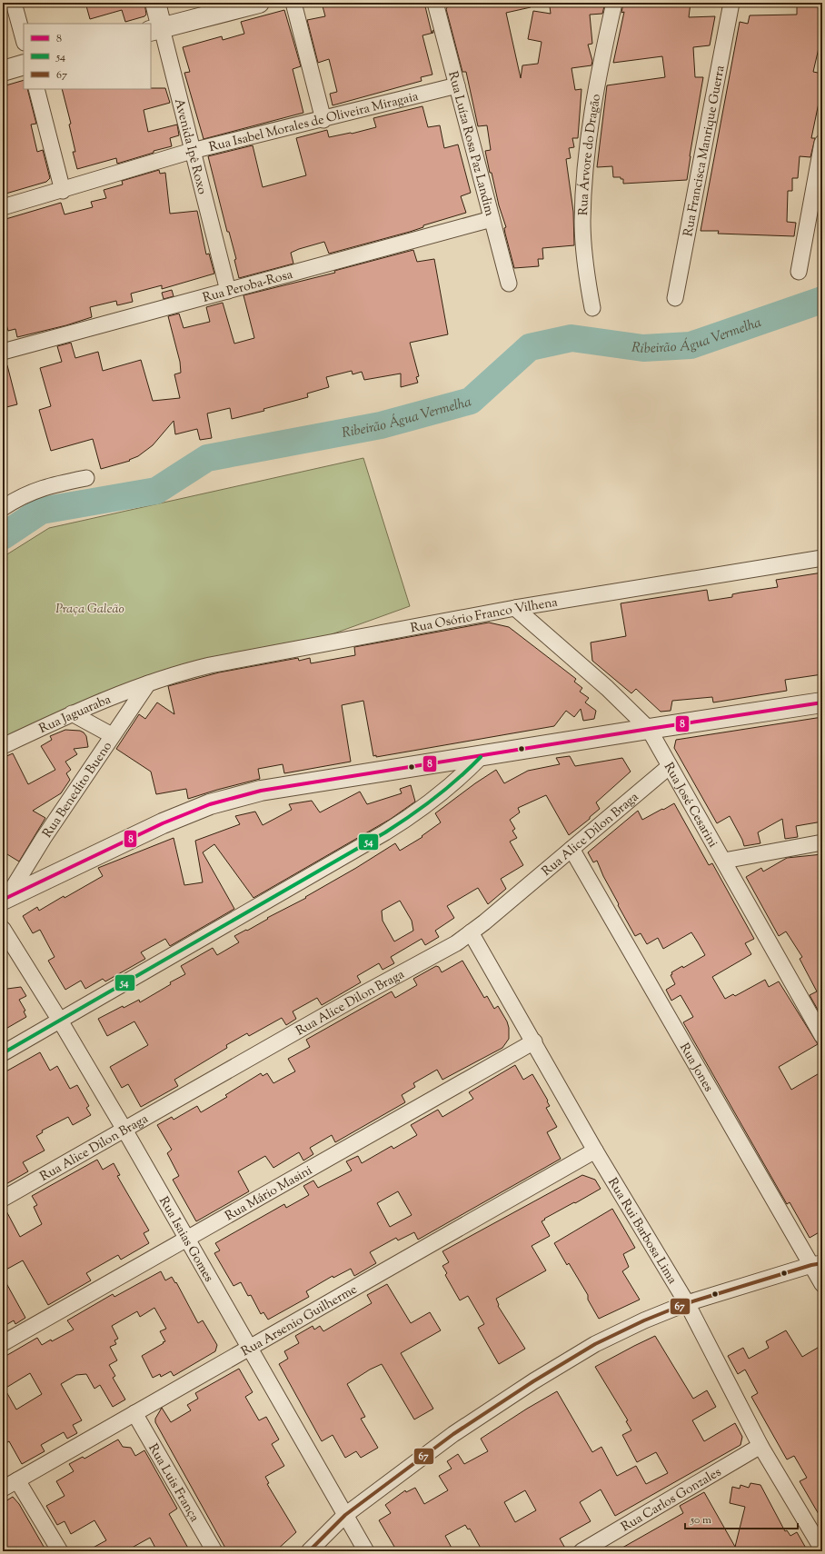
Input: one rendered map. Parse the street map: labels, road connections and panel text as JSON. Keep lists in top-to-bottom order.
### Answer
{
  "streets": {
    "street": [
      "Rua Isabel Morales de Oliveira Miragaia",
      "Rua Luíza Rosa Paz Landim",
      "Avenida Ipê Roxo",
      "Rua Francisca Manrique Guerra",
      "Rua Árvore do Dragão",
      "Rua Peroba-Rosa",
      "Rua Osório Franco Vilhena",
      "Rua Jaguaraba",
      "Rua Benedito Bueno",
      "Rua José Cesarini",
      "Rua Alice Dilon Braga",
      "Rua Jones",
      "Rua Mário Masini",
      "Rua Rui Barbosa Lima",
      "Rua Isaias Gomes",
      "Rua Arsenio Guilherme",
      "Rua Luis França",
      "Rua Carlos Gonzales"
    ]
  },
  "crossings": [
    ["Rua Isabel Morales de Oliveira Miragaia", "Rua Luíza Rosa Paz Landim"],
    ["Rua Isabel Morales de Oliveira Miragaia", "Avenida Ipê Roxo"],
    ["Rua Luíza Rosa Paz Landim", "Rua Peroba-Rosa"],
    ["Avenida Ipê Roxo", "Rua Peroba-Rosa"],
    ["Rua Osório Franco Vilhena", "Rua Jaguaraba"],
    ["Rua Osório Franco Vilhena", "Rua Benedito Bueno"],
    ["Rua Osório Franco Vilhena", "Rua José Cesarini"],
    ["Rua Jaguaraba", "Rua Benedito Bueno"],
    ["Rua José Cesarini", "Rua Alice Dilon Braga"],
    ["Rua Alice Dilon Braga", "Rua Jones"],
    ["Rua Alice Dilon Braga", "Rua Rui Barbosa Lima"],
    ["Rua Alice Dilon Braga", "Rua Isaias Gomes"],
    ["Rua Mário Masini", "Rua Rui Barbosa Lima"],
    ["Rua Mário Masini", "Rua Isaias Gomes"],
    ["Rua Rui Barbosa Lima", "Rua Arsenio Guilherme"],
    ["Rua Rui Barbosa Lima", "Rua Carlos Gonzales"],
    ["Rua Isaias Gomes", "Rua Arsenio Guilherme"],
    ["Rua Arsenio Guilherme", "Rua Luis França"]
  ],
  "water": ["Ribeirão Água Vermelha"],
  "parks": ["Praça Galeão"],
  "lines": ["transit line 8", "transit line 54", "transit line 67"],
  "legend": ["8", "54", "67"],
  "scale_bar": "50 m"
}
